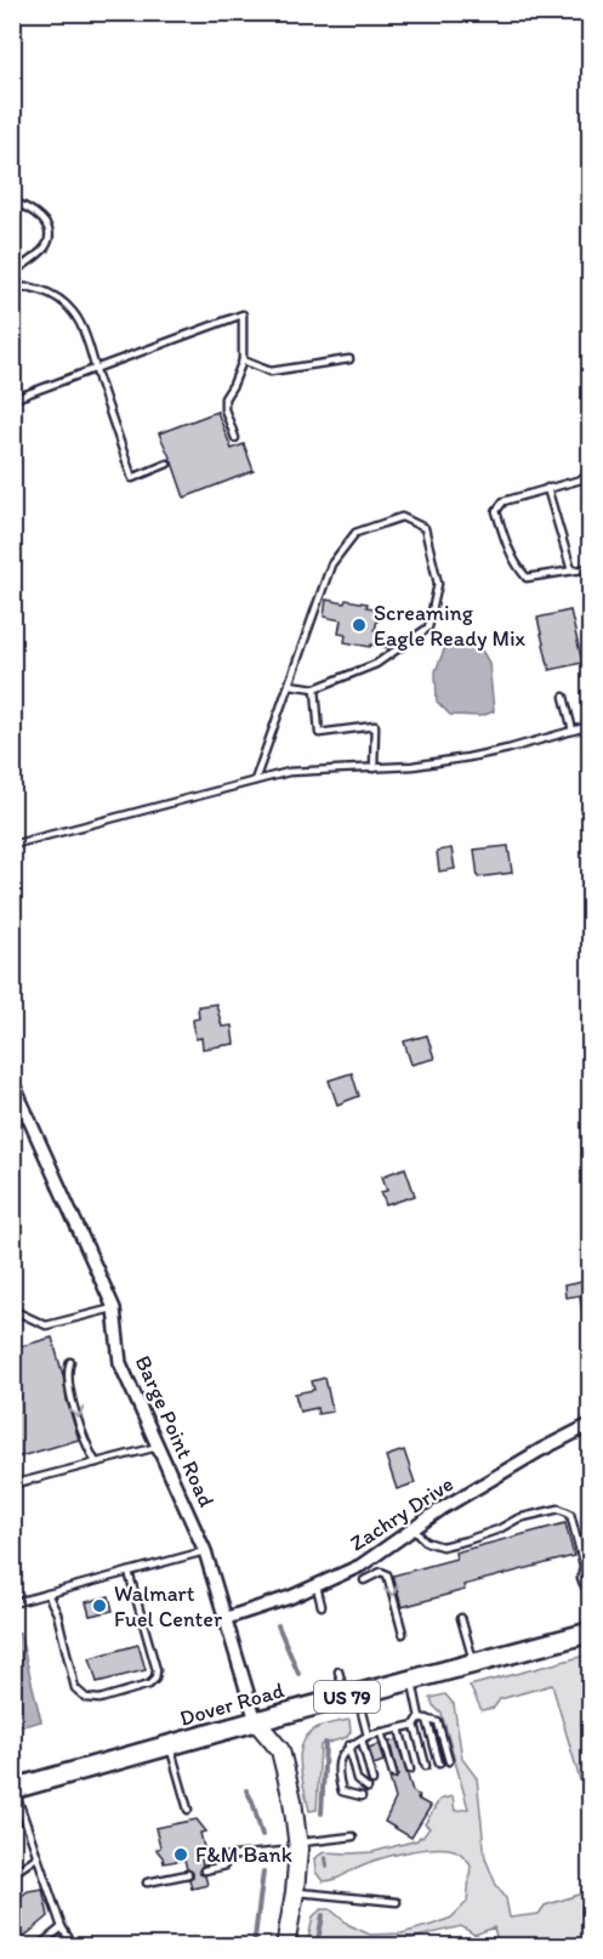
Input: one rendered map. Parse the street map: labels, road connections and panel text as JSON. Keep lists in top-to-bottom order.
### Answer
{
  "streets": {
    "main road": ["US 79", "Dover Road"],
    "street": ["Barge Point Road", "Zachry Drive"]
  },
  "crossings": [
    ["Barge Point Road", "Zachry Drive"],
    ["Barge Point Road", "Dover Road"]
  ],
  "places": ["Screaming Eagle Ready Mix", "Walmart Fuel Center", "F&M Bank"]
}
